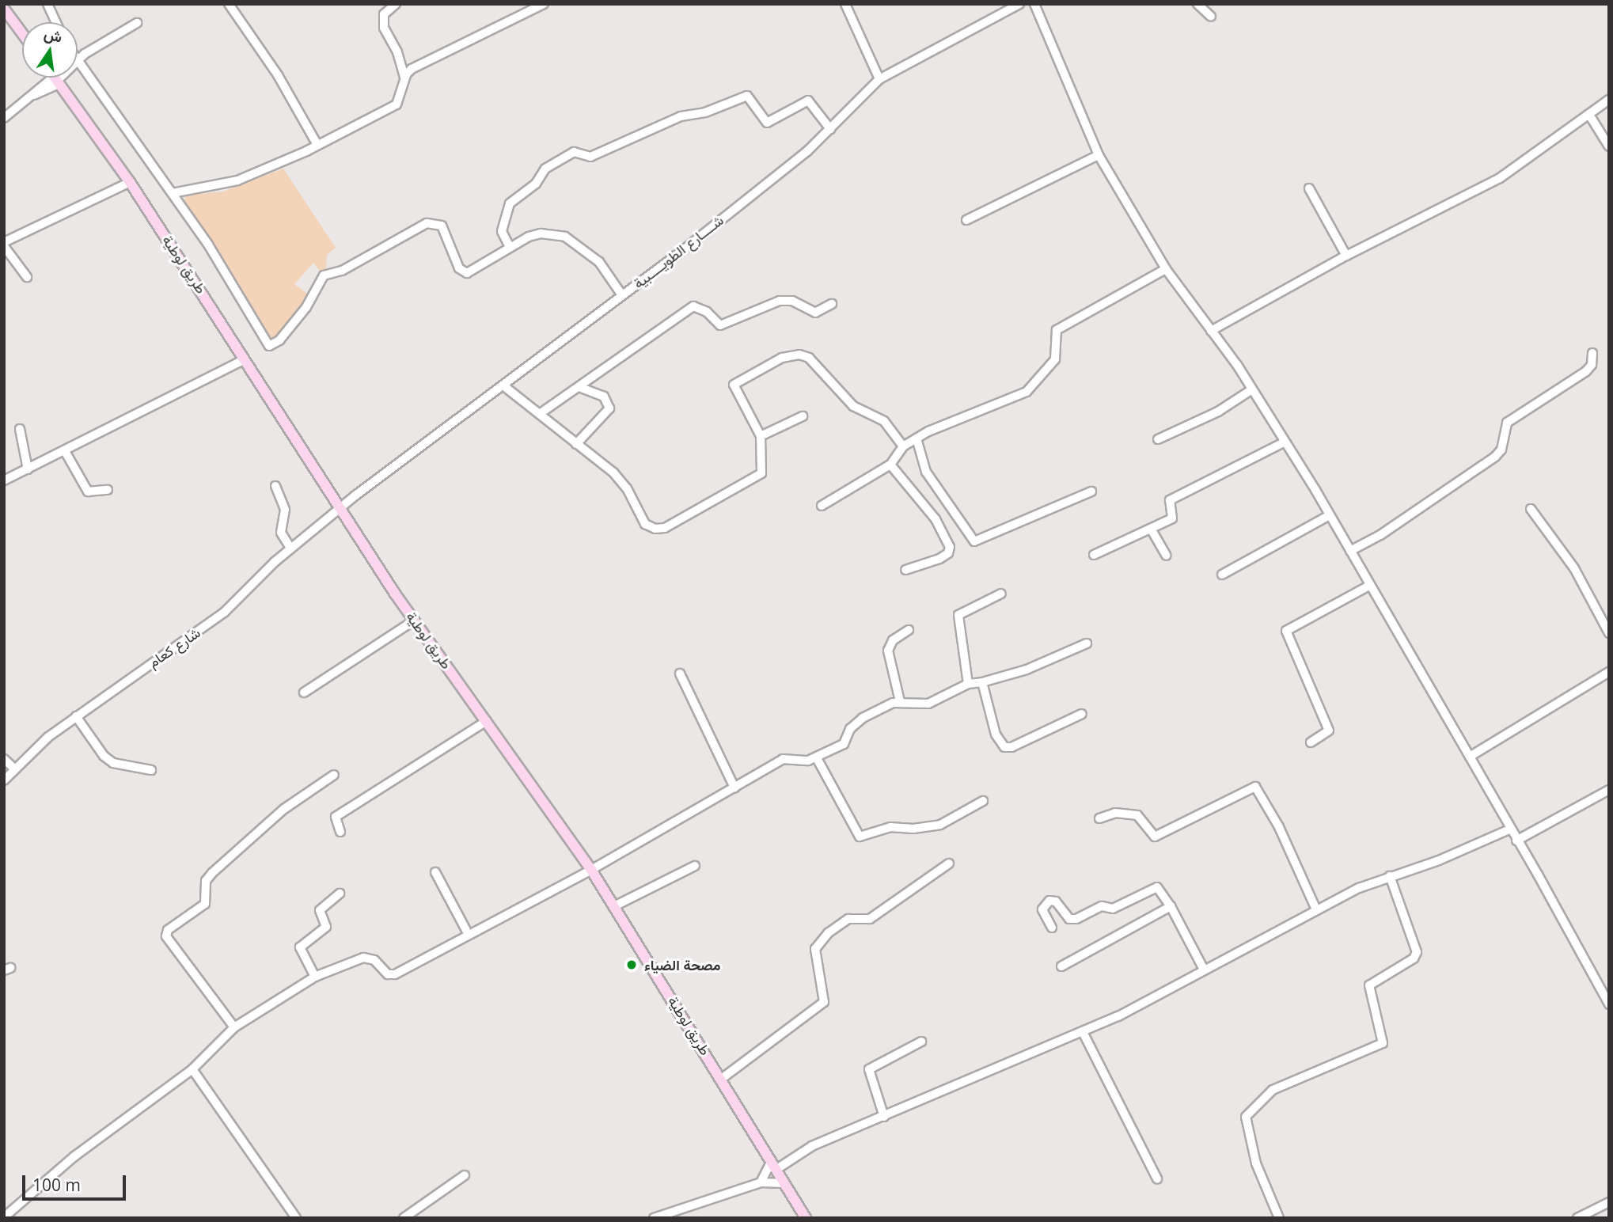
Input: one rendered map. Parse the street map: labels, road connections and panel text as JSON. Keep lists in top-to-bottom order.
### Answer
{
  "streets": {
    "main road": ["طريق لوطية"],
    "street": ["شــــارع الطويــــبية", "شارع كعام"]
  },
  "crossings": [
    ["شــــارع الطويــــبية", "طريق لوطية"],
    ["شــــارع الطويــــبية", "شارع كعام"],
    ["طريق لوطية", "شارع كعام"]
  ],
  "places": ["مصحة الضياء"],
  "scale_bar": "100 m",
  "north": "top"
}
